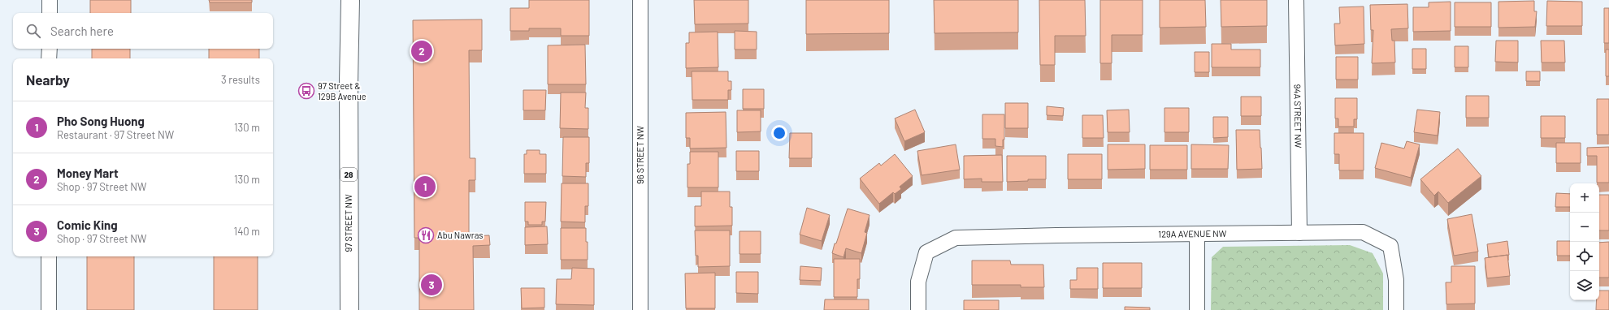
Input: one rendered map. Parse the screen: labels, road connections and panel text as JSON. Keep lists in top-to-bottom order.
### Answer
{
  "streets": {
    "main road": ["28", "97 STREET NW"],
    "street": ["94A STREET NW", "96 STREET NW", "129A AVENUE NW"]
  },
  "crossings": [
    ["94A STREET NW", "129A AVENUE NW"]
  ],
  "places": {
    "bus stop": ["97 Street & 129B Avenue"],
    "restaurant": ["Abu Nawras"]
  },
  "page": {
    "search": "Search here",
    "pins": ["2", "1", "3"],
    "heading": ["Nearby", "3 results"],
    "list": [
      {
        "mark": "1",
        "name": "Pho Song Huong",
        "note": "Restaurant · 97 Street NW",
        "value": "130 m"
      },
      {
        "mark": "2",
        "name": "Money Mart",
        "note": "Shop · 97 Street NW",
        "value": "130 m"
      },
      {
        "mark": "3",
        "name": "Comic King",
        "note": "Shop · 97 Street NW",
        "value": "140 m"
      }
    ],
    "map_buttons": ["+", "−"]
  }
}
